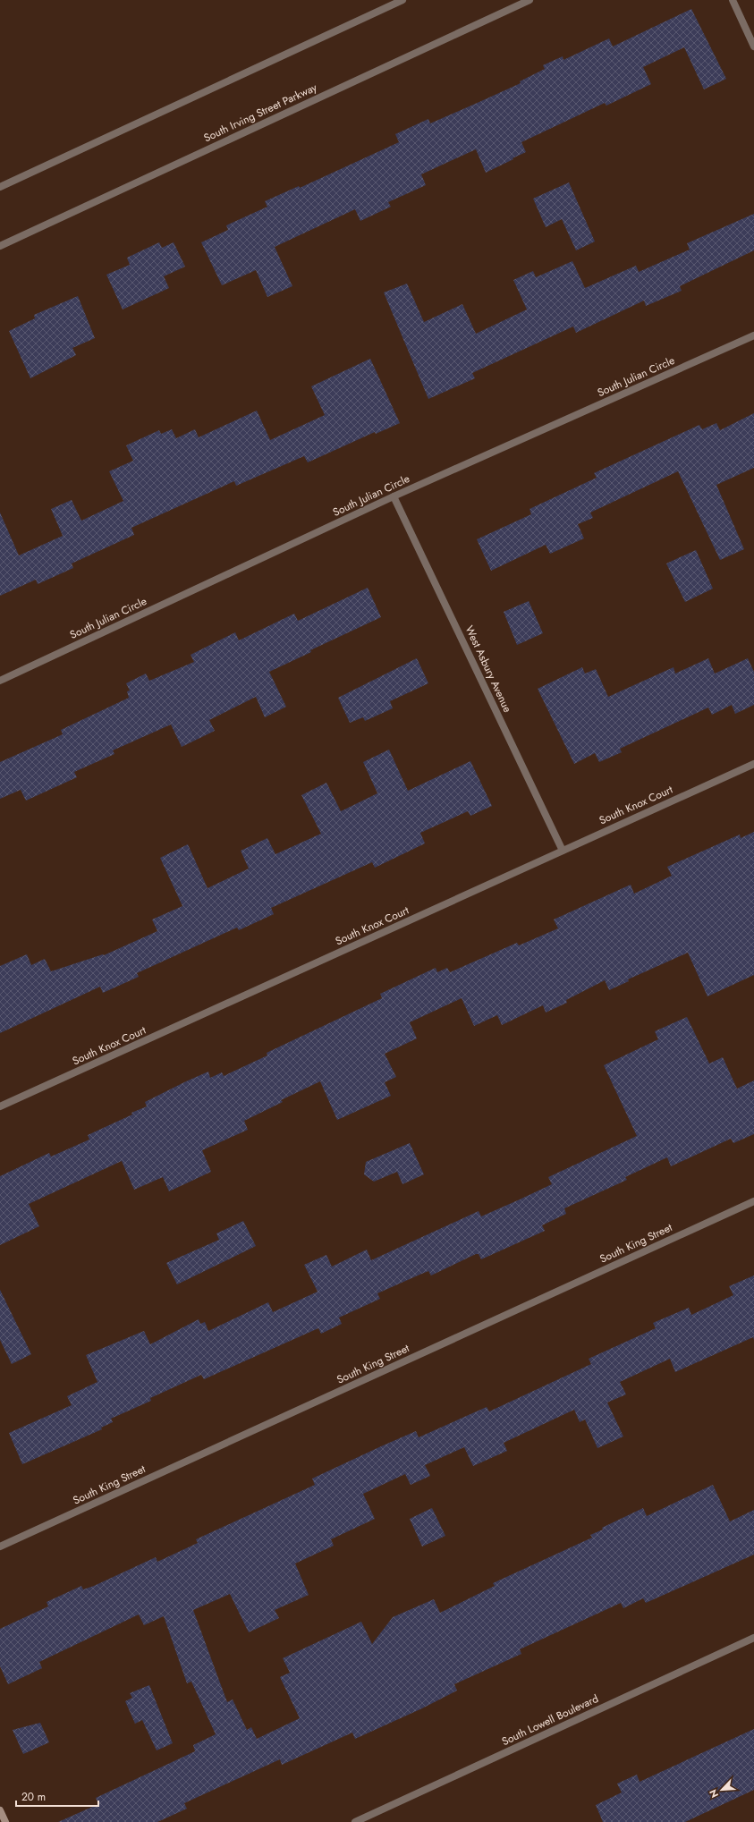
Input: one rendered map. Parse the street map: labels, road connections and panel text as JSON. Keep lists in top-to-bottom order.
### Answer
{
  "streets": {
    "street": [
      "South Irving Street Parkway",
      "South Julian Circle",
      "West Asbury Avenue",
      "South Knox Court",
      "South King Street",
      "South Lowell Boulevard"
    ]
  },
  "crossings": [
    ["South Julian Circle", "West Asbury Avenue"],
    ["West Asbury Avenue", "South Knox Court"]
  ],
  "scale_bar": "20 m",
  "north": "bottom left"
}
